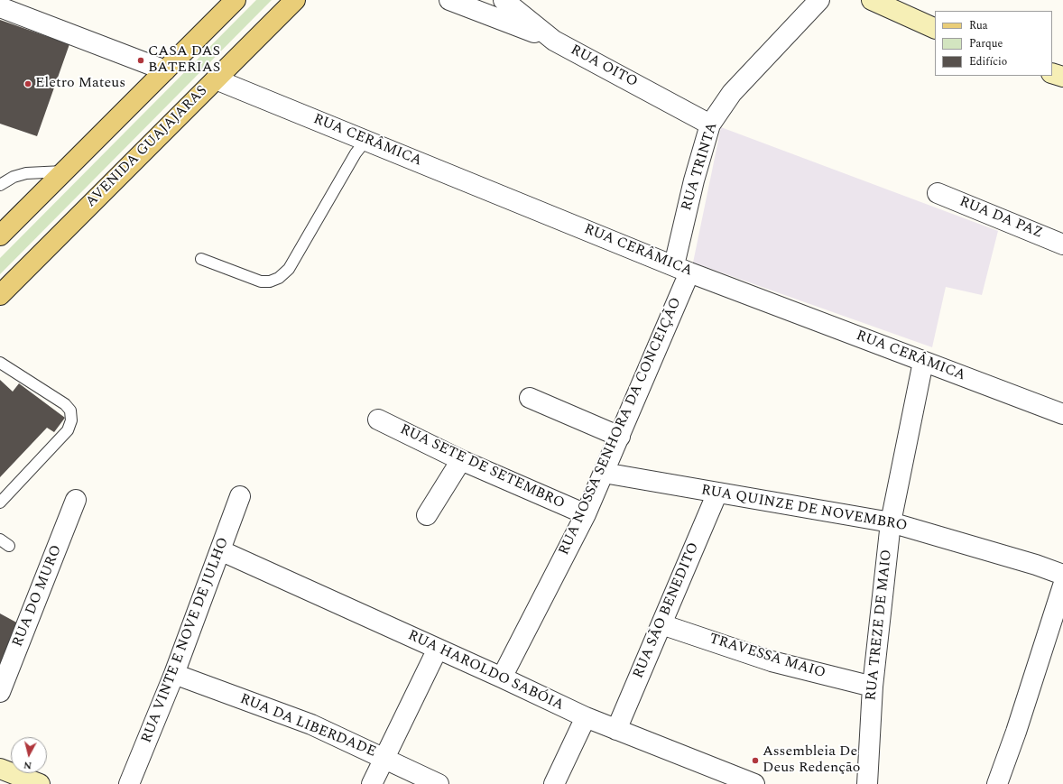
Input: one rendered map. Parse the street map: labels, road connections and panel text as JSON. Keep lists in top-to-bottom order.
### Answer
{
  "streets": {
    "main road": ["AVENIDA GUAJAJARAS"],
    "street": [
      "RUA OITO",
      "RUA CERÂMICA",
      "RUA TRINTA",
      "RUA DA PAZ",
      "RUA NOSSA SENHORA DA CONCEIÇÃO",
      "RUA SETE DE SETEMBRO",
      "RUA QUINZE DE NOVEMBRO",
      "RUA DO MURO",
      "RUA SÃO BENEDITO",
      "RUA TREZE DE MAIO",
      "RUA VINTE E NOVE DE JULHO",
      "TRAVESSA MAIO",
      "RUA HAROLDO SABÓIA",
      "RUA DA LIBERDADE"
    ]
  },
  "crossings": [
    ["RUA OITO", "RUA TRINTA"],
    ["RUA CERÂMICA", "AVENIDA GUAJAJARAS"],
    ["RUA CERÂMICA", "RUA TRINTA"],
    ["RUA CERÂMICA", "RUA NOSSA SENHORA DA CONCEIÇÃO"],
    ["RUA CERÂMICA", "RUA TREZE DE MAIO"],
    ["RUA TRINTA", "RUA NOSSA SENHORA DA CONCEIÇÃO"],
    ["RUA NOSSA SENHORA DA CONCEIÇÃO", "RUA SETE DE SETEMBRO"],
    ["RUA NOSSA SENHORA DA CONCEIÇÃO", "RUA QUINZE DE NOVEMBRO"],
    ["RUA NOSSA SENHORA DA CONCEIÇÃO", "RUA HAROLDO SABÓIA"],
    ["RUA QUINZE DE NOVEMBRO", "RUA SÃO BENEDITO"],
    ["RUA QUINZE DE NOVEMBRO", "RUA TREZE DE MAIO"],
    ["RUA SÃO BENEDITO", "TRAVESSA MAIO"],
    ["RUA SÃO BENEDITO", "RUA HAROLDO SABÓIA"],
    ["RUA TREZE DE MAIO", "TRAVESSA MAIO"],
    ["RUA VINTE E NOVE DE JULHO", "RUA HAROLDO SABÓIA"],
    ["RUA VINTE E NOVE DE JULHO", "RUA DA LIBERDADE"]
  ],
  "places": ["CASA DAS BATERIAS", "Eletro Mateus", "Assembleia De Deus Redenção"],
  "legend": ["Rua", "Parque", "Edifício"],
  "north": "bottom"
}
